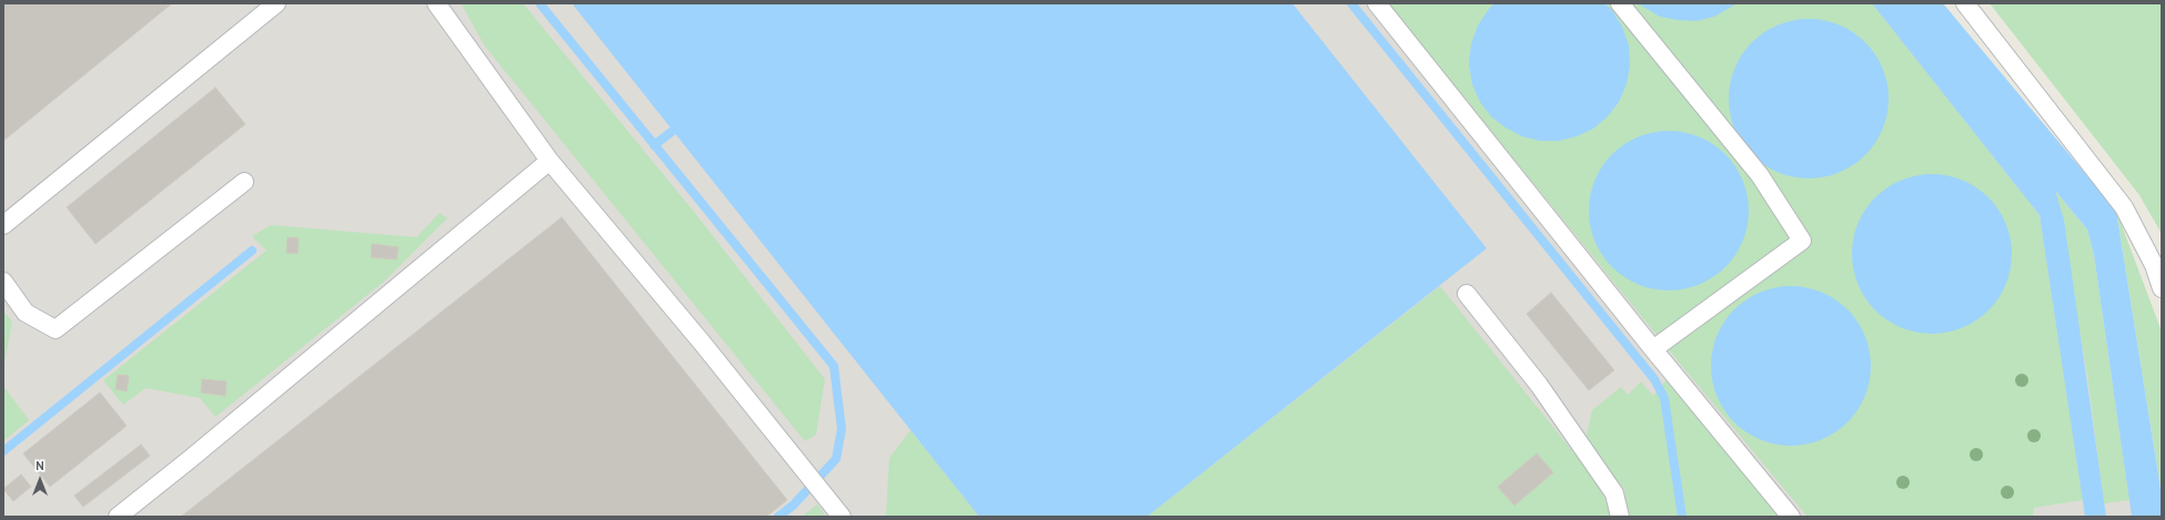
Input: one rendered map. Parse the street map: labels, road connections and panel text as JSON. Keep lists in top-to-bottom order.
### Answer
{
  "north": "top"
}
